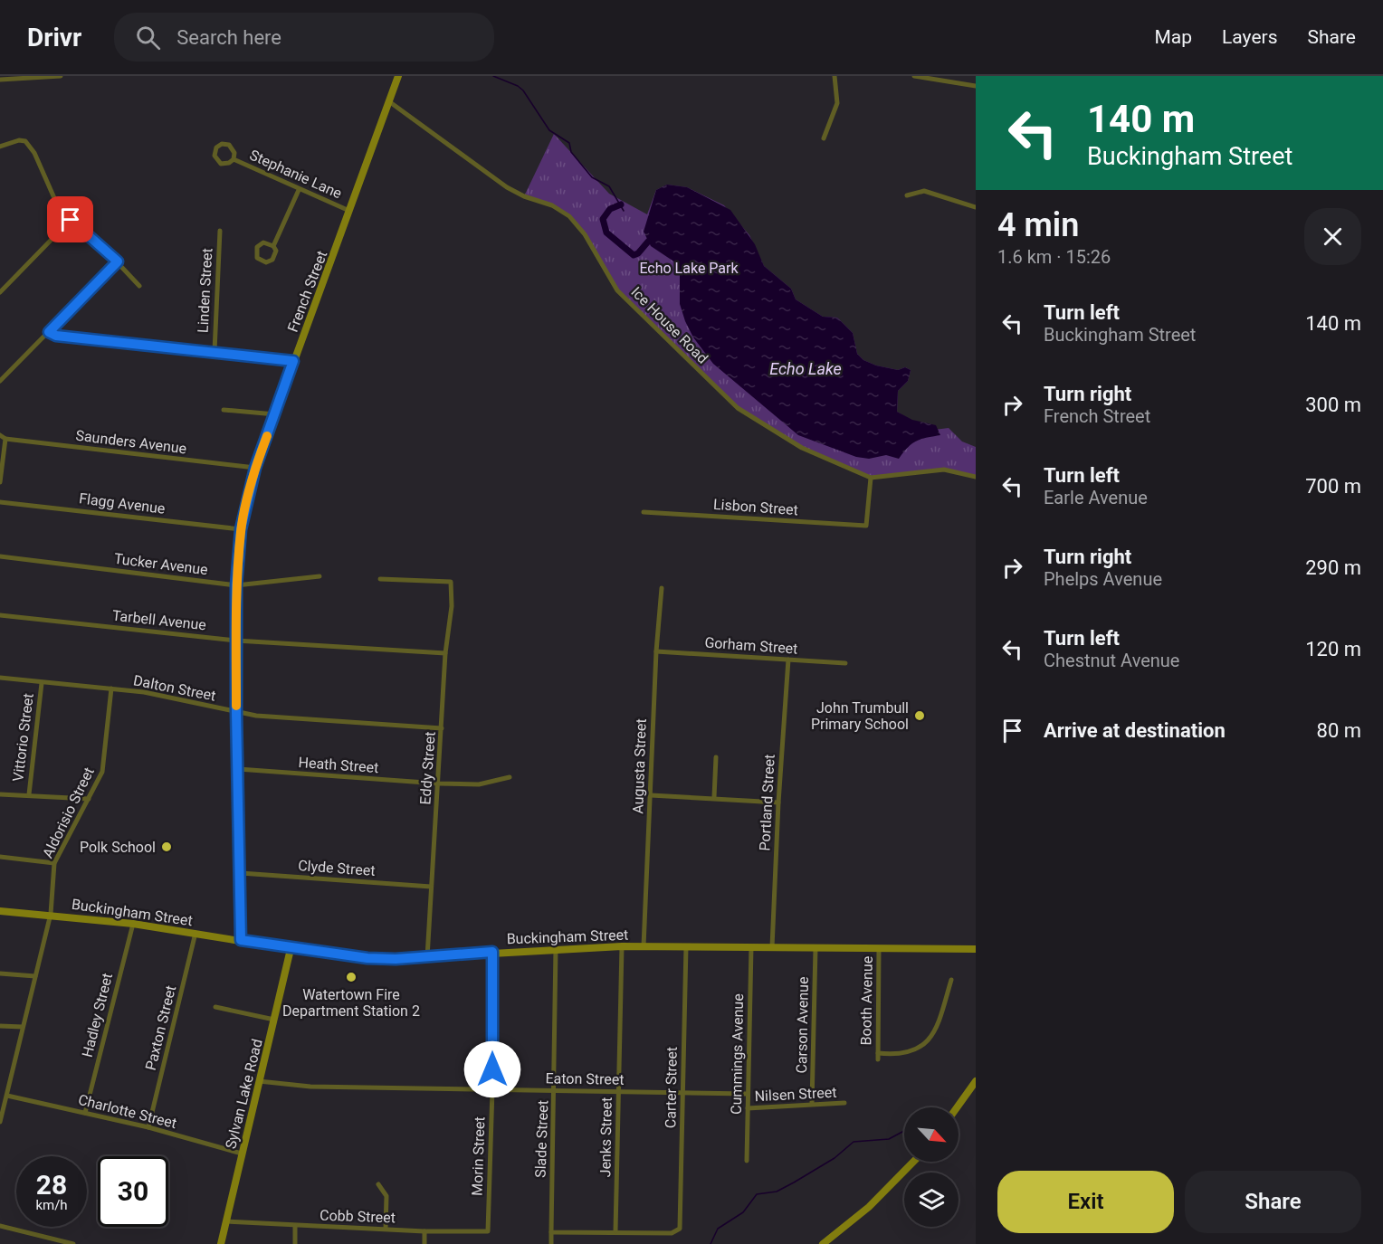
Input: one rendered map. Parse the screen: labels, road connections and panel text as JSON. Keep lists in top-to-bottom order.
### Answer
{
  "streets": {
    "main road": ["French Street", "Buckingham Street", "Sylvan Lake Road"],
    "street": [
      "Stephanie Lane",
      "Linden Street",
      "Ice House Road",
      "Saunders Avenue",
      "Flagg Avenue",
      "Lisbon Street",
      "Tucker Avenue",
      "Tarbell Avenue",
      "Gorham Street",
      "Dalton Street",
      "Vittorio Street",
      "Heath Street",
      "Augusta Street",
      "Eddy Street",
      "Portland Street",
      "Aldorisio Street",
      "Clyde Street",
      "Booth Avenue",
      "Hadley Street",
      "Carson Avenue",
      "Paxton Street",
      "Cummings Avenue",
      "Eaton Street",
      "Carter Street",
      "Nilsen Street",
      "Charlotte Street",
      "Jenks Street",
      "Slade Street",
      "Morin Street",
      "Cobb Street"
    ]
  },
  "crossings": [
    ["Stephanie Lane", "French Street"],
    ["French Street", "Ice House Road"],
    ["French Street", "Saunders Avenue"],
    ["French Street", "Flagg Avenue"],
    ["French Street", "Tucker Avenue"],
    ["French Street", "Tarbell Avenue"],
    ["French Street", "Dalton Street"],
    ["French Street", "Heath Street"],
    ["French Street", "Clyde Street"],
    ["French Street", "Buckingham Street"],
    ["Ice House Road", "Lisbon Street"],
    ["Tarbell Avenue", "Eddy Street"],
    ["Gorham Street", "Augusta Street"],
    ["Gorham Street", "Portland Street"],
    ["Dalton Street", "Vittorio Street"],
    ["Dalton Street", "Eddy Street"],
    ["Dalton Street", "Aldorisio Street"],
    ["Heath Street", "Eddy Street"],
    ["Augusta Street", "Buckingham Street"],
    ["Eddy Street", "Clyde Street"],
    ["Eddy Street", "Buckingham Street"],
    ["Portland Street", "Buckingham Street"],
    ["Aldorisio Street", "Buckingham Street"],
    ["Aldorisio Street", "Charlotte Street"],
    ["Buckingham Street", "Booth Avenue"],
    ["Buckingham Street", "Hadley Street"],
    ["Buckingham Street", "Carson Avenue"],
    ["Buckingham Street", "Paxton Street"],
    ["Buckingham Street", "Cummings Avenue"],
    ["Buckingham Street", "Carter Street"],
    ["Buckingham Street", "Sylvan Lake Road"],
    ["Buckingham Street", "Jenks Street"],
    ["Buckingham Street", "Slade Street"],
    ["Buckingham Street", "Morin Street"],
    ["Hadley Street", "Charlotte Street"],
    ["Carson Avenue", "Nilsen Street"],
    ["Paxton Street", "Charlotte Street"],
    ["Cummings Avenue", "Eaton Street"],
    ["Cummings Avenue", "Nilsen Street"],
    ["Eaton Street", "Carter Street"],
    ["Eaton Street", "Sylvan Lake Road"],
    ["Eaton Street", "Jenks Street"],
    ["Eaton Street", "Slade Street"],
    ["Eaton Street", "Morin Street"],
    ["Carter Street", "Jenks Street"],
    ["Sylvan Lake Road", "Charlotte Street"],
    ["Sylvan Lake Road", "Cobb Street"],
    ["Morin Street", "Cobb Street"]
  ],
  "water": ["Echo Lake"],
  "parks": ["Echo Lake Park"],
  "places": ["John Trumbull Primary School", "Polk School", "Watertown Fire Department Station 2"],
  "north": "bottom right",
  "page": {
    "header": "Drivr",
    "search": "Search here",
    "nav": ["Map", "Layers", "Share"],
    "turn": ["140 m", "Buckingham Street"],
    "heading": ["4 min", "1.6 km · 15:26"],
    "list": [
      {
        "name": "Turn left",
        "note": "Buckingham Street",
        "value": "140 m"
      },
      {
        "name": "Turn right",
        "note": "French Street",
        "value": "300 m"
      },
      {
        "name": "Turn left",
        "note": "Earle Avenue",
        "value": "700 m"
      },
      {
        "name": "Turn right",
        "note": "Phelps Avenue",
        "value": "290 m"
      },
      {
        "name": "Turn left",
        "note": "Chestnut Avenue",
        "value": "120 m"
      },
      {
        "name": "Arrive at destination",
        "value": "80 m"
      }
    ],
    "speed": "28 km/h",
    "limit": "30",
    "buttons": ["Exit", "Share"]
  }
}
